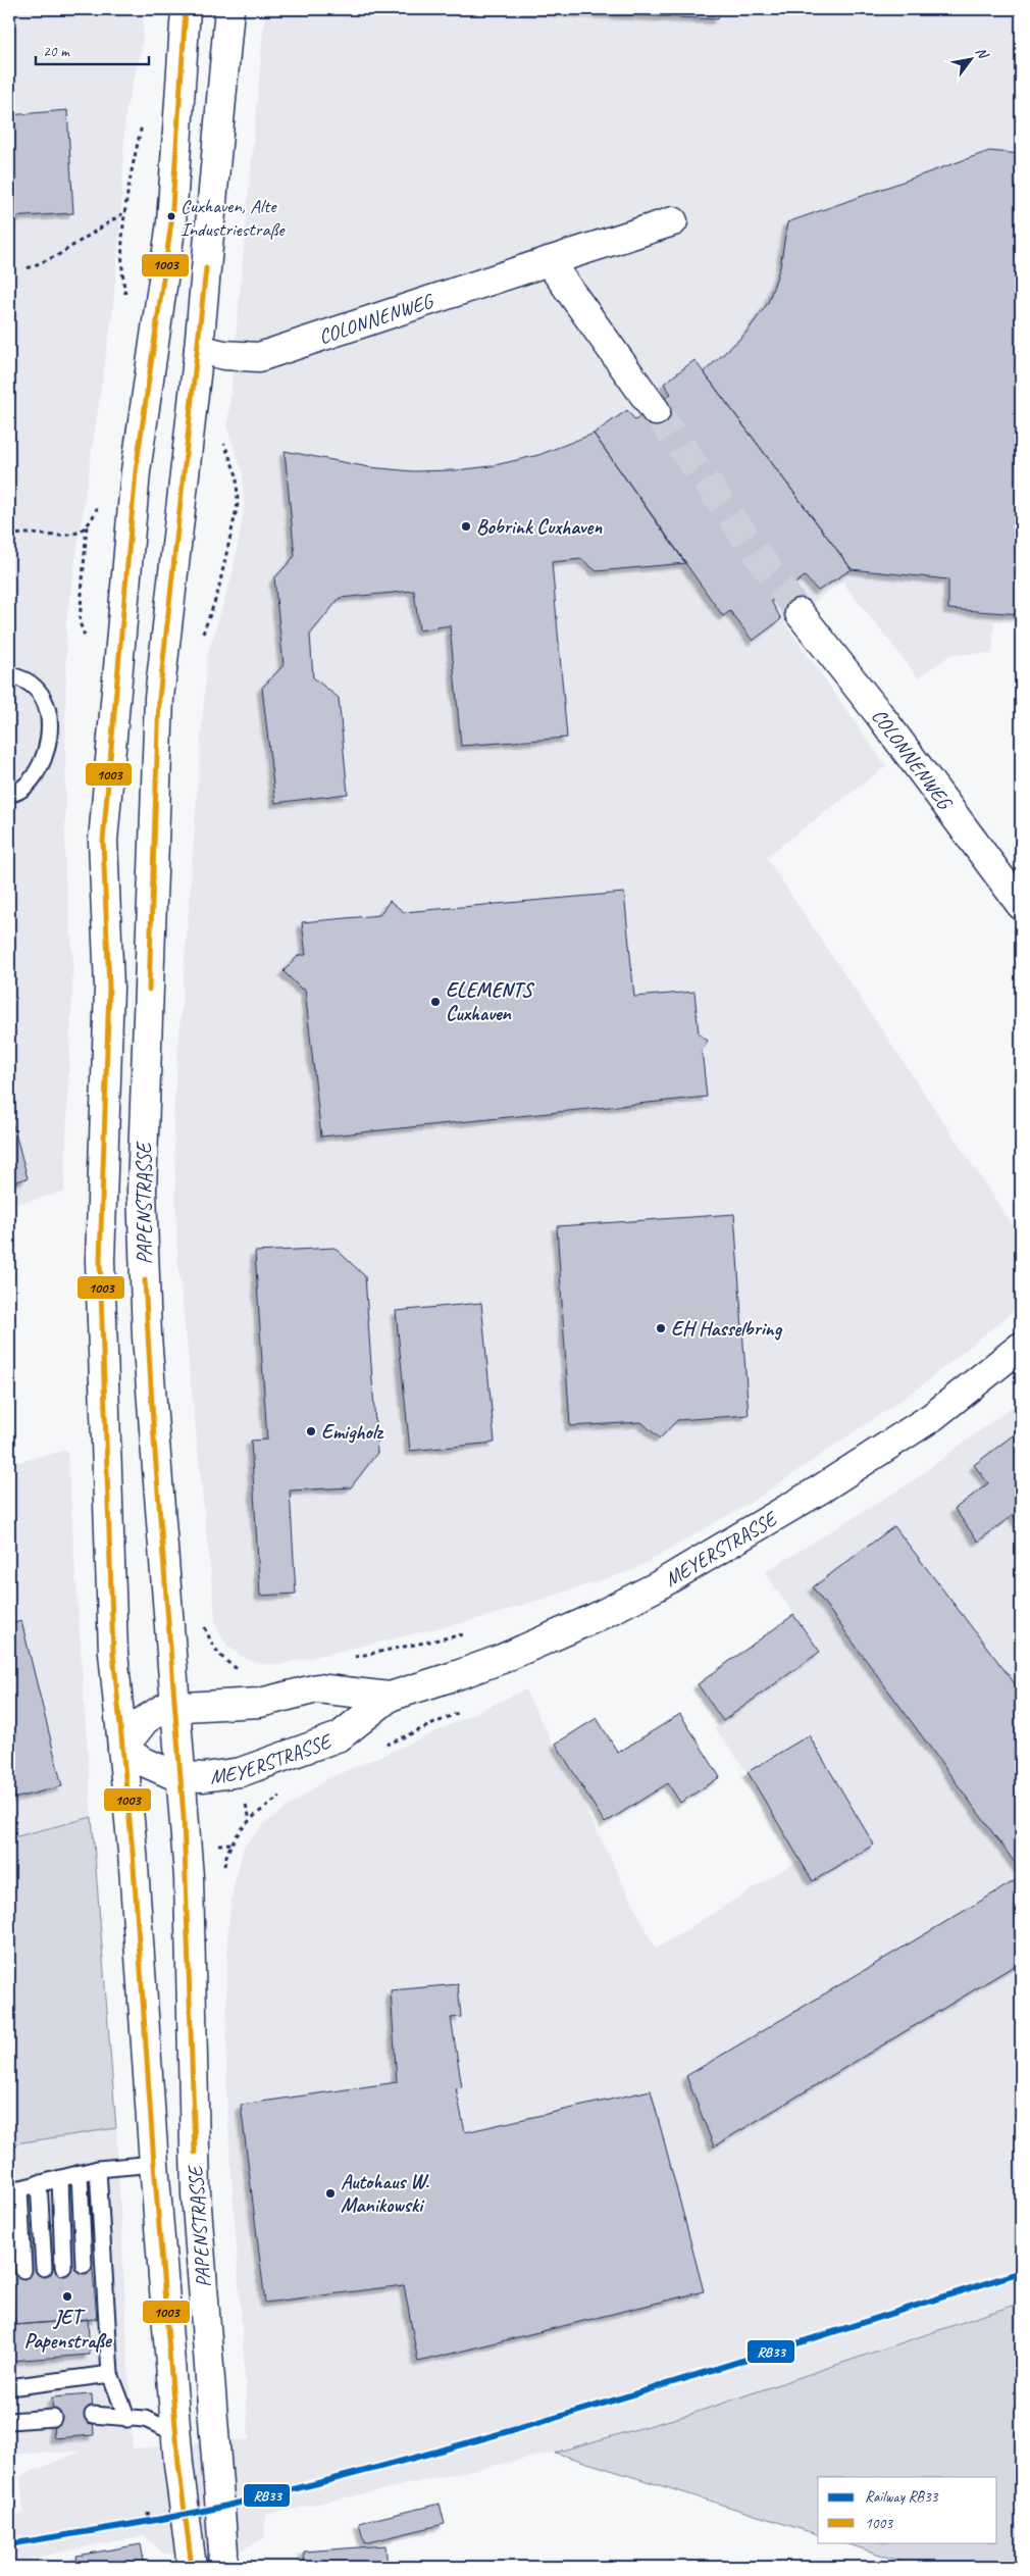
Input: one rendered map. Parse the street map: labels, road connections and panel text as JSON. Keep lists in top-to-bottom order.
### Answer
{
  "streets": {
    "main road": ["COLONNENWEG", "PAPENSTRASSE", "MEYERSTRASSE"]
  },
  "crossings": [
    ["COLONNENWEG", "PAPENSTRASSE"],
    ["PAPENSTRASSE", "MEYERSTRASSE"]
  ],
  "places": [
    "Cuxhaven, Alte Industriestraße",
    "Bobrink Cuxhaven",
    "ELEMENTS Cuxhaven",
    "EH Hasselbring",
    "Emigholz",
    "Autohaus W. Manikowski",
    "JET Papenstraße"
  ],
  "lines": ["transit line 1003", "rail line RB33"],
  "legend": ["Railway RB33", "1003"],
  "scale_bar": "20 m",
  "north": "top right"
}
